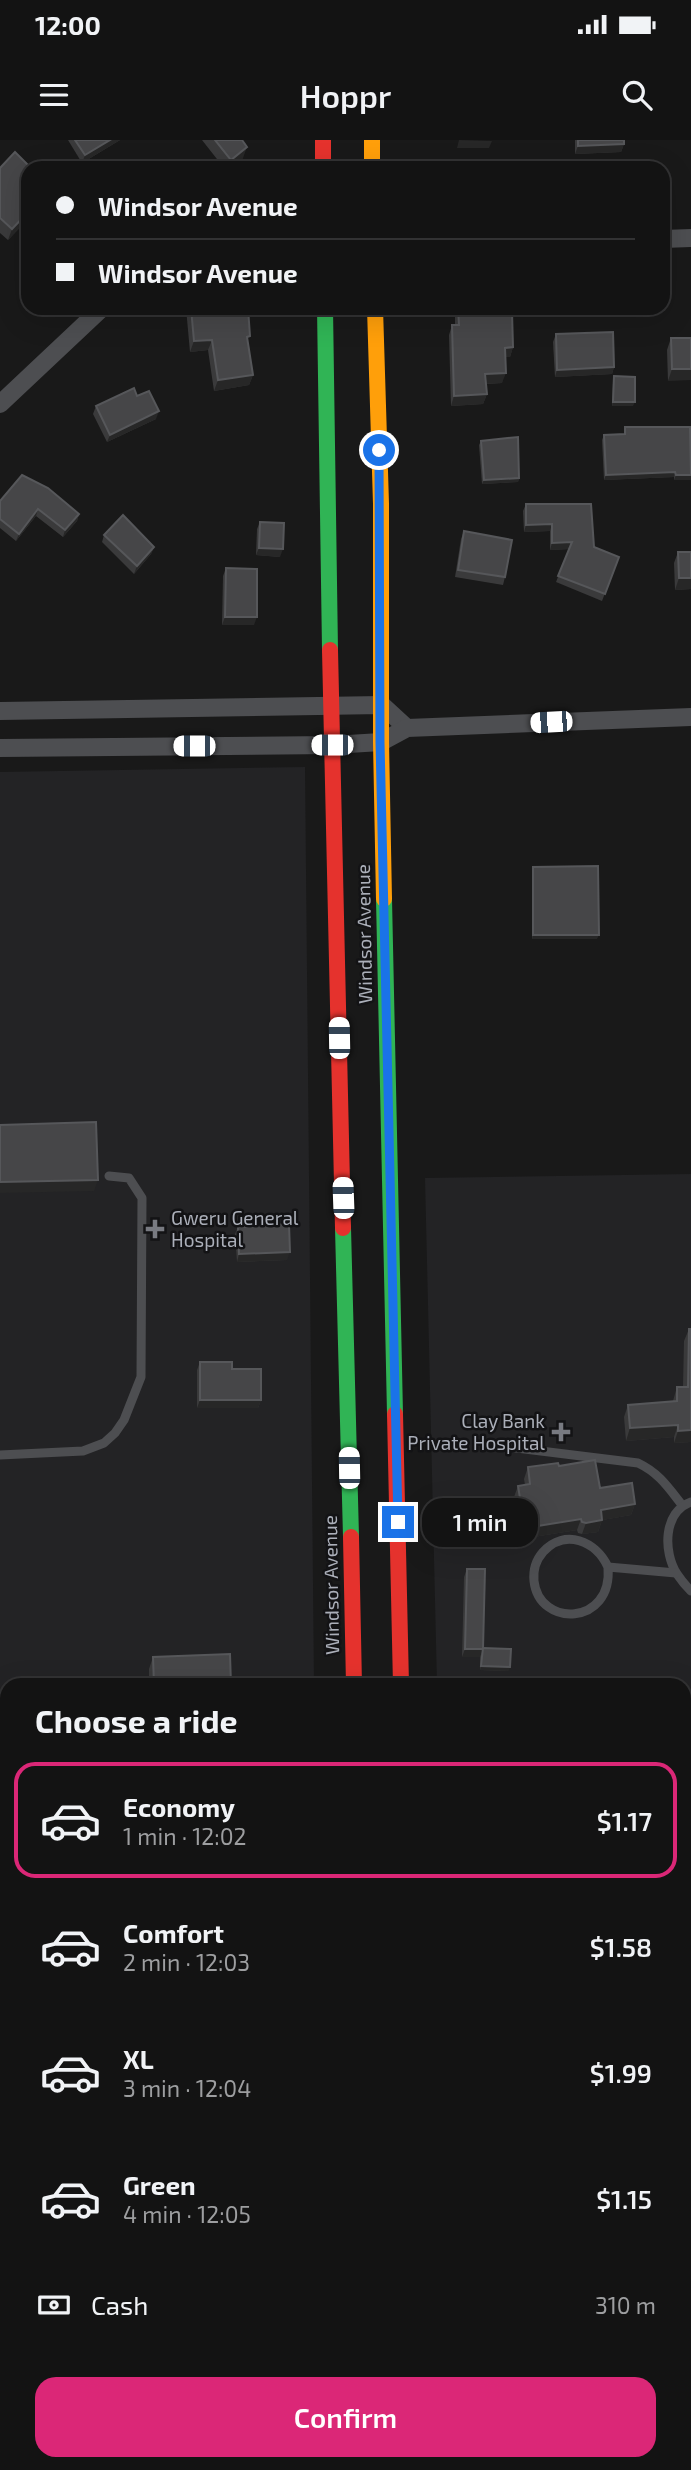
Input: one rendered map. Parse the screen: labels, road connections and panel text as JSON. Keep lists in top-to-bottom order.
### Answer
{
  "streets": {
    "main road": ["Windsor Avenue"]
  },
  "places": {
    "health": ["Gweru General Hospital", "Clay Bank Private Hospital"]
  },
  "page": {
    "status": "12:00",
    "header": "Hoppr",
    "banner": ["Windsor Avenue", "Windsor Avenue"],
    "bubble": "1 min",
    "heading": "Choose a ride",
    "list": [
      {
        "name": "Economy",
        "note": "1 min · 12:02",
        "value": "$1.17"
      },
      {
        "name": "Comfort",
        "note": "2 min · 12:03",
        "value": "$1.58"
      },
      {
        "name": "XL",
        "note": "3 min · 12:04",
        "value": "$1.99"
      },
      {
        "name": "Green",
        "note": "4 min · 12:05",
        "value": "$1.15"
      }
    ],
    "pay": ["Cash", "310 m"],
    "buttons": "Confirm"
  }
}
